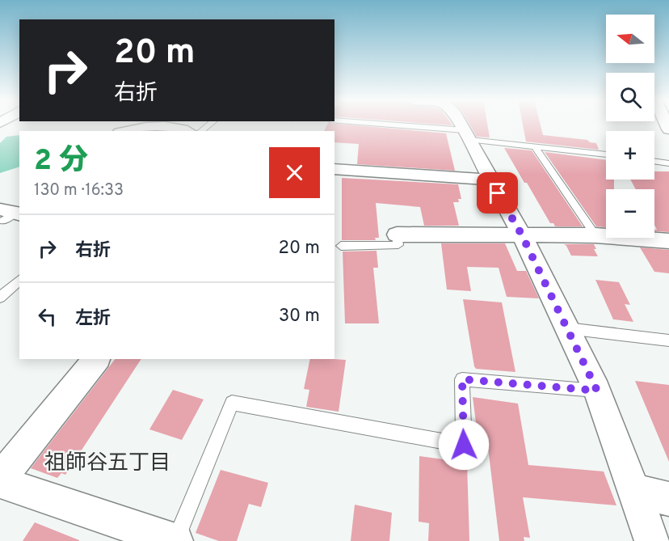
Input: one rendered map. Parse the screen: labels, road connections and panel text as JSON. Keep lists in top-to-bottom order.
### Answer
{
  "districts": ["祖師谷五丁目"],
  "north": "left",
  "page": {
    "map_buttons": ["+", "−"],
    "turn": ["20 m", "右折"],
    "heading": ["2 分", "130 m · 16:33"],
    "list": [
      {
        "name": "右折",
        "value": "20 m"
      },
      {
        "name": "左折",
        "value": "30 m"
      }
    ]
  }
}
